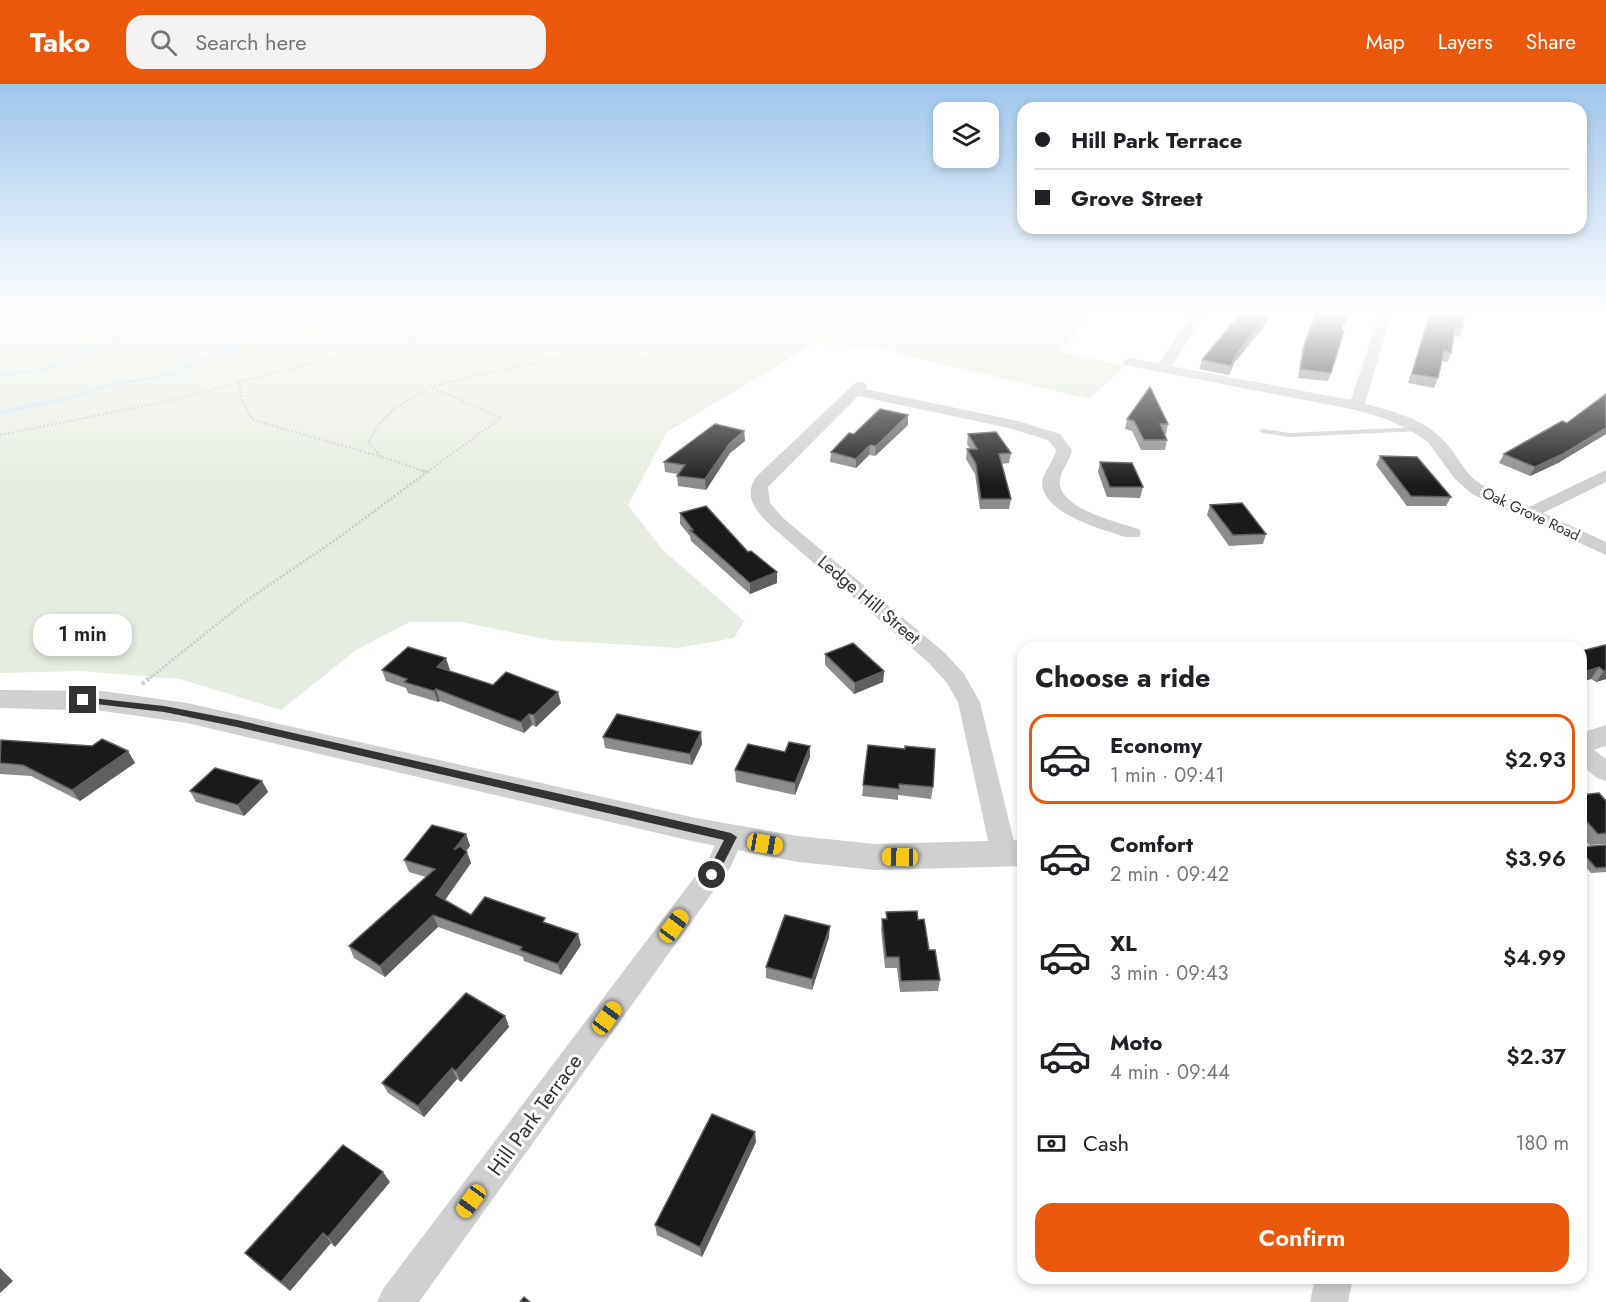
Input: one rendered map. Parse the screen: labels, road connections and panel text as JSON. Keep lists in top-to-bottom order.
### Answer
{
  "streets": {
    "street": ["Oak Grove Road", "Ledge Hill Street", "Hill Park Terrace"]
  },
  "page": {
    "header": "Tako",
    "search": "Search here",
    "nav": ["Map", "Layers", "Share"],
    "banner": ["Hill Park Terrace", "Grove Street"],
    "bubble": "1 min",
    "heading": "Choose a ride",
    "list": [
      {
        "name": "Economy",
        "note": "1 min · 09:41",
        "value": "$2.93"
      },
      {
        "name": "Comfort",
        "note": "2 min · 09:42",
        "value": "$3.96"
      },
      {
        "name": "XL",
        "note": "3 min · 09:43",
        "value": "$4.99"
      },
      {
        "name": "Moto",
        "note": "4 min · 09:44",
        "value": "$2.37"
      }
    ],
    "pay": ["Cash", "180 m"],
    "buttons": "Confirm"
  }
}
